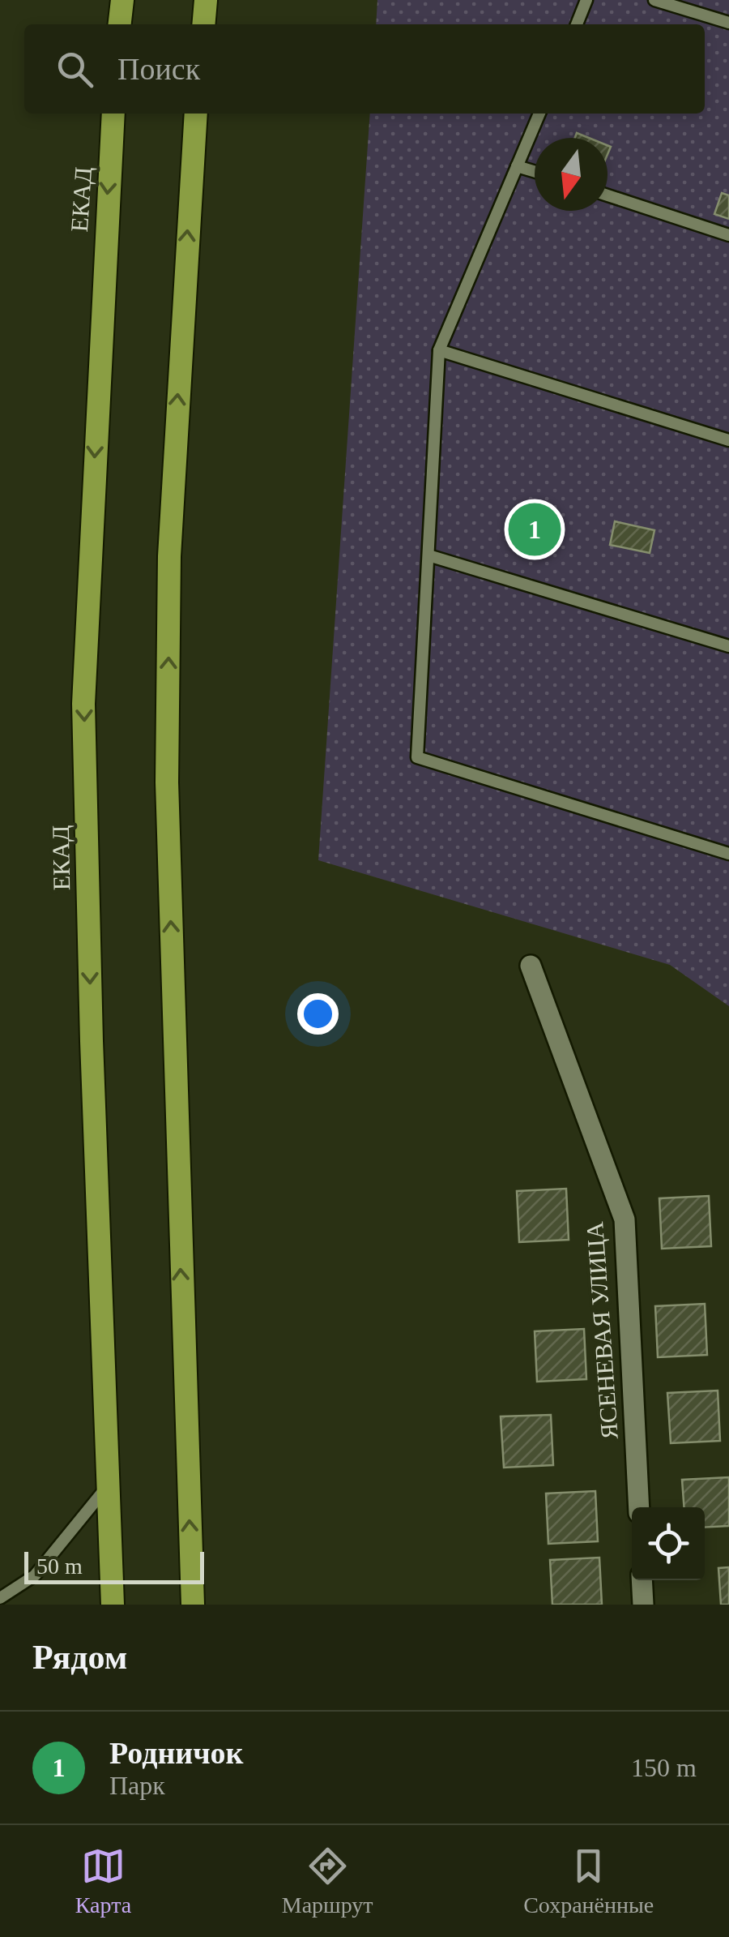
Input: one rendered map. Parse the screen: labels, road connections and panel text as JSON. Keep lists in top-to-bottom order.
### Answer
{
  "streets": {
    "highway": ["ЕКАД"],
    "street": ["ЯСЕНЕВАЯ УЛИЦА"]
  },
  "scale_bar": "50 m",
  "north": "bottom",
  "page": {
    "search": "Поиск",
    "pins": "1",
    "scale": "50 m",
    "heading": "Рядом",
    "list": [
      {
        "mark": "1",
        "name": "Родничок",
        "note": "Парк",
        "value": "150 m"
      }
    ],
    "nav": ["Карта", "Маршрут", "Сохранённые"]
  }
}
